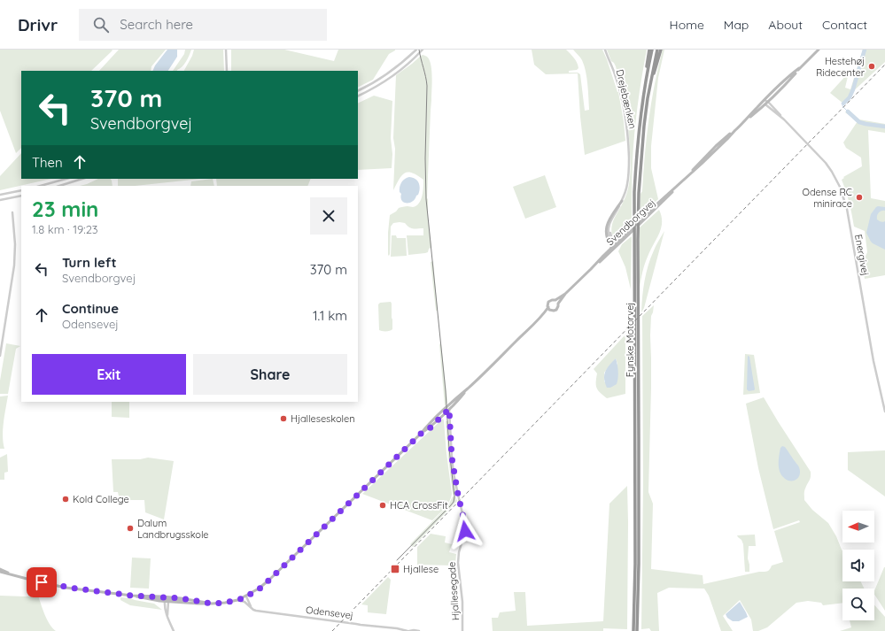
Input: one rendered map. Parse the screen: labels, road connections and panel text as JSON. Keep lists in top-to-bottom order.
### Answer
{
  "streets": {
    "highway": ["Fynske Motorvej"],
    "main road": ["Svendborgvej"],
    "street": [
      "Drejebænken",
      "Energivej",
      "Hjallesegade",
      "Odensevej"
    ]
  },
  "crossings": [
    ["Svendborgvej", "Energivej"]
  ],
  "places": {
    "other": [
      "Hestehøj Ridecenter",
      "Odense RC minirace",
      "Hjalleseskolen",
      "Kold College",
      "HCA CrossFit",
      "Dalum Landbrugsskole"
    ],
    "transit": ["Hjallese"]
  },
  "north": "left",
  "page": {
    "header": "Drivr",
    "search": "Search here",
    "nav": [
      "Home",
      "Map",
      "About",
      "Contact"
    ],
    "turn": ["370 m", "Svendborgvej"],
    "then": "Then",
    "heading": ["23 min", "1.8 km · 19:23"],
    "list": [
      {
        "name": "Turn left",
        "note": "Svendborgvej",
        "value": "370 m"
      },
      {
        "name": "Continue",
        "note": "Odensevej",
        "value": "1.1 km"
      }
    ],
    "buttons": ["Exit", "Share"]
  }
}
